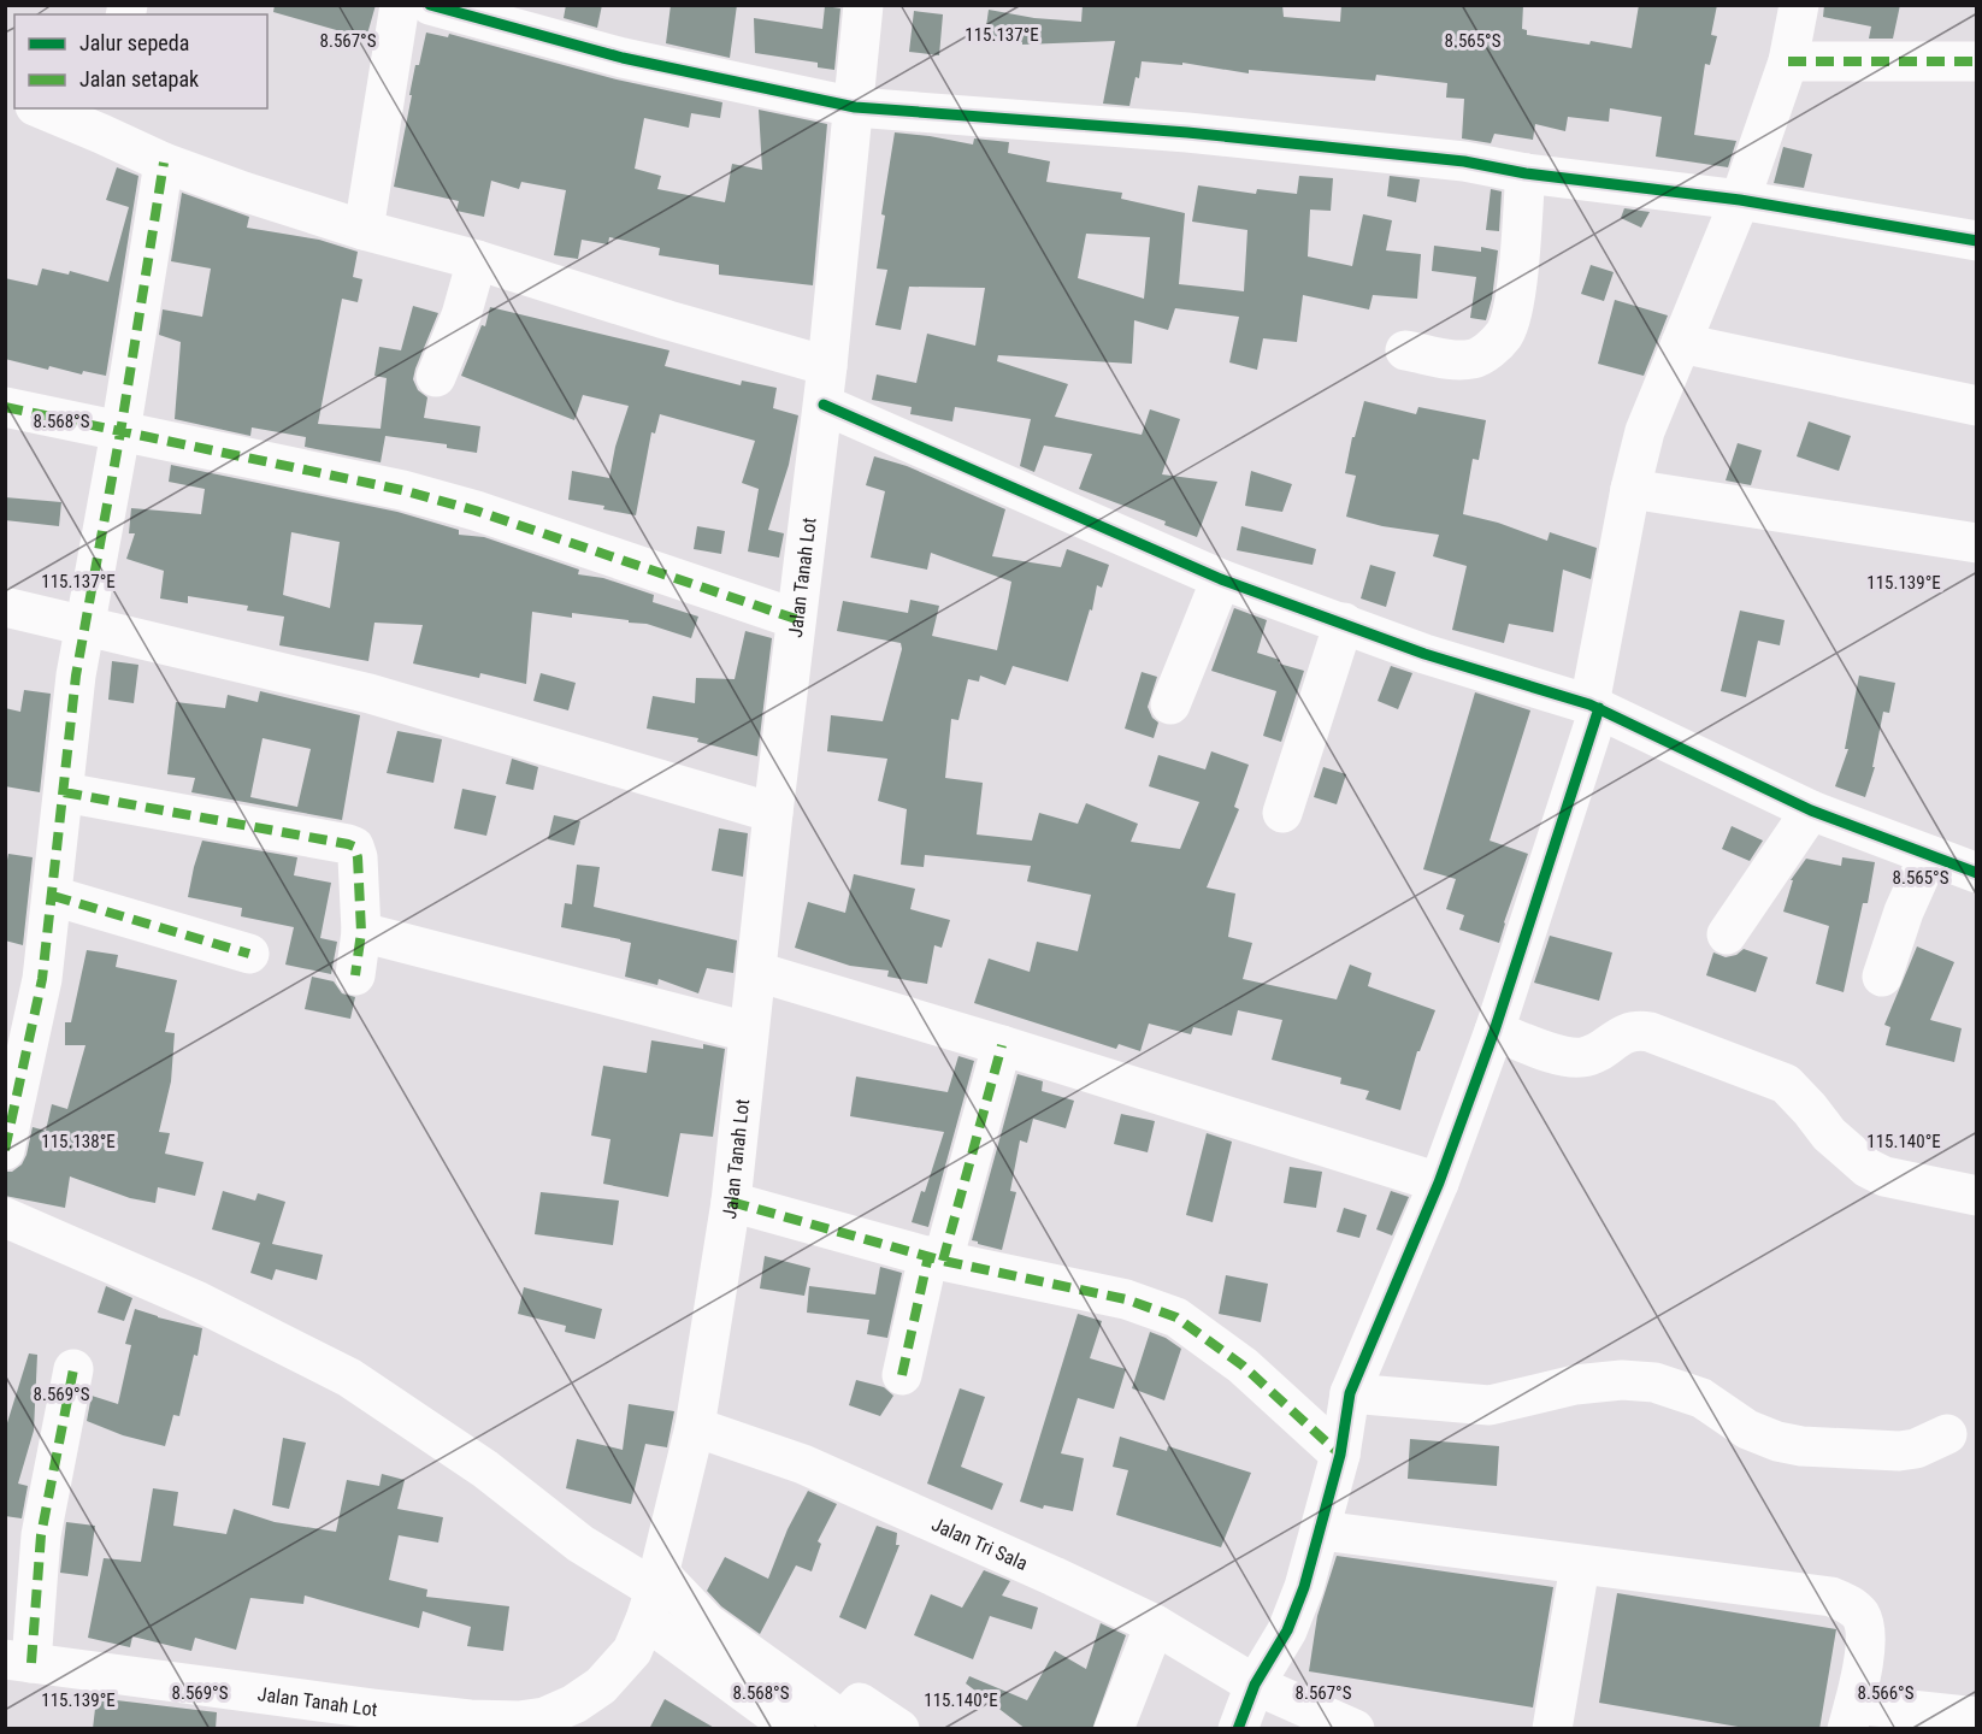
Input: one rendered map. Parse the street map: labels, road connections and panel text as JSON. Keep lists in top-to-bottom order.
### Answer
{
  "streets": {
    "street": ["Jalan Tanah Lot", "Jalan Tri Sala"]
  },
  "crossings": [
    ["Jalan Tanah Lot", "Jalan Tri Sala"]
  ],
  "legend": ["Jalur sepeda", "Jalan setapak"],
  "coordinates": [
    "115.137°E",
    "8.567°S",
    "8.565°S",
    "8.568°S",
    "115.139°E",
    "115.138°E",
    "115.140°E",
    "8.569°S",
    "8.566°S"
  ]
}
